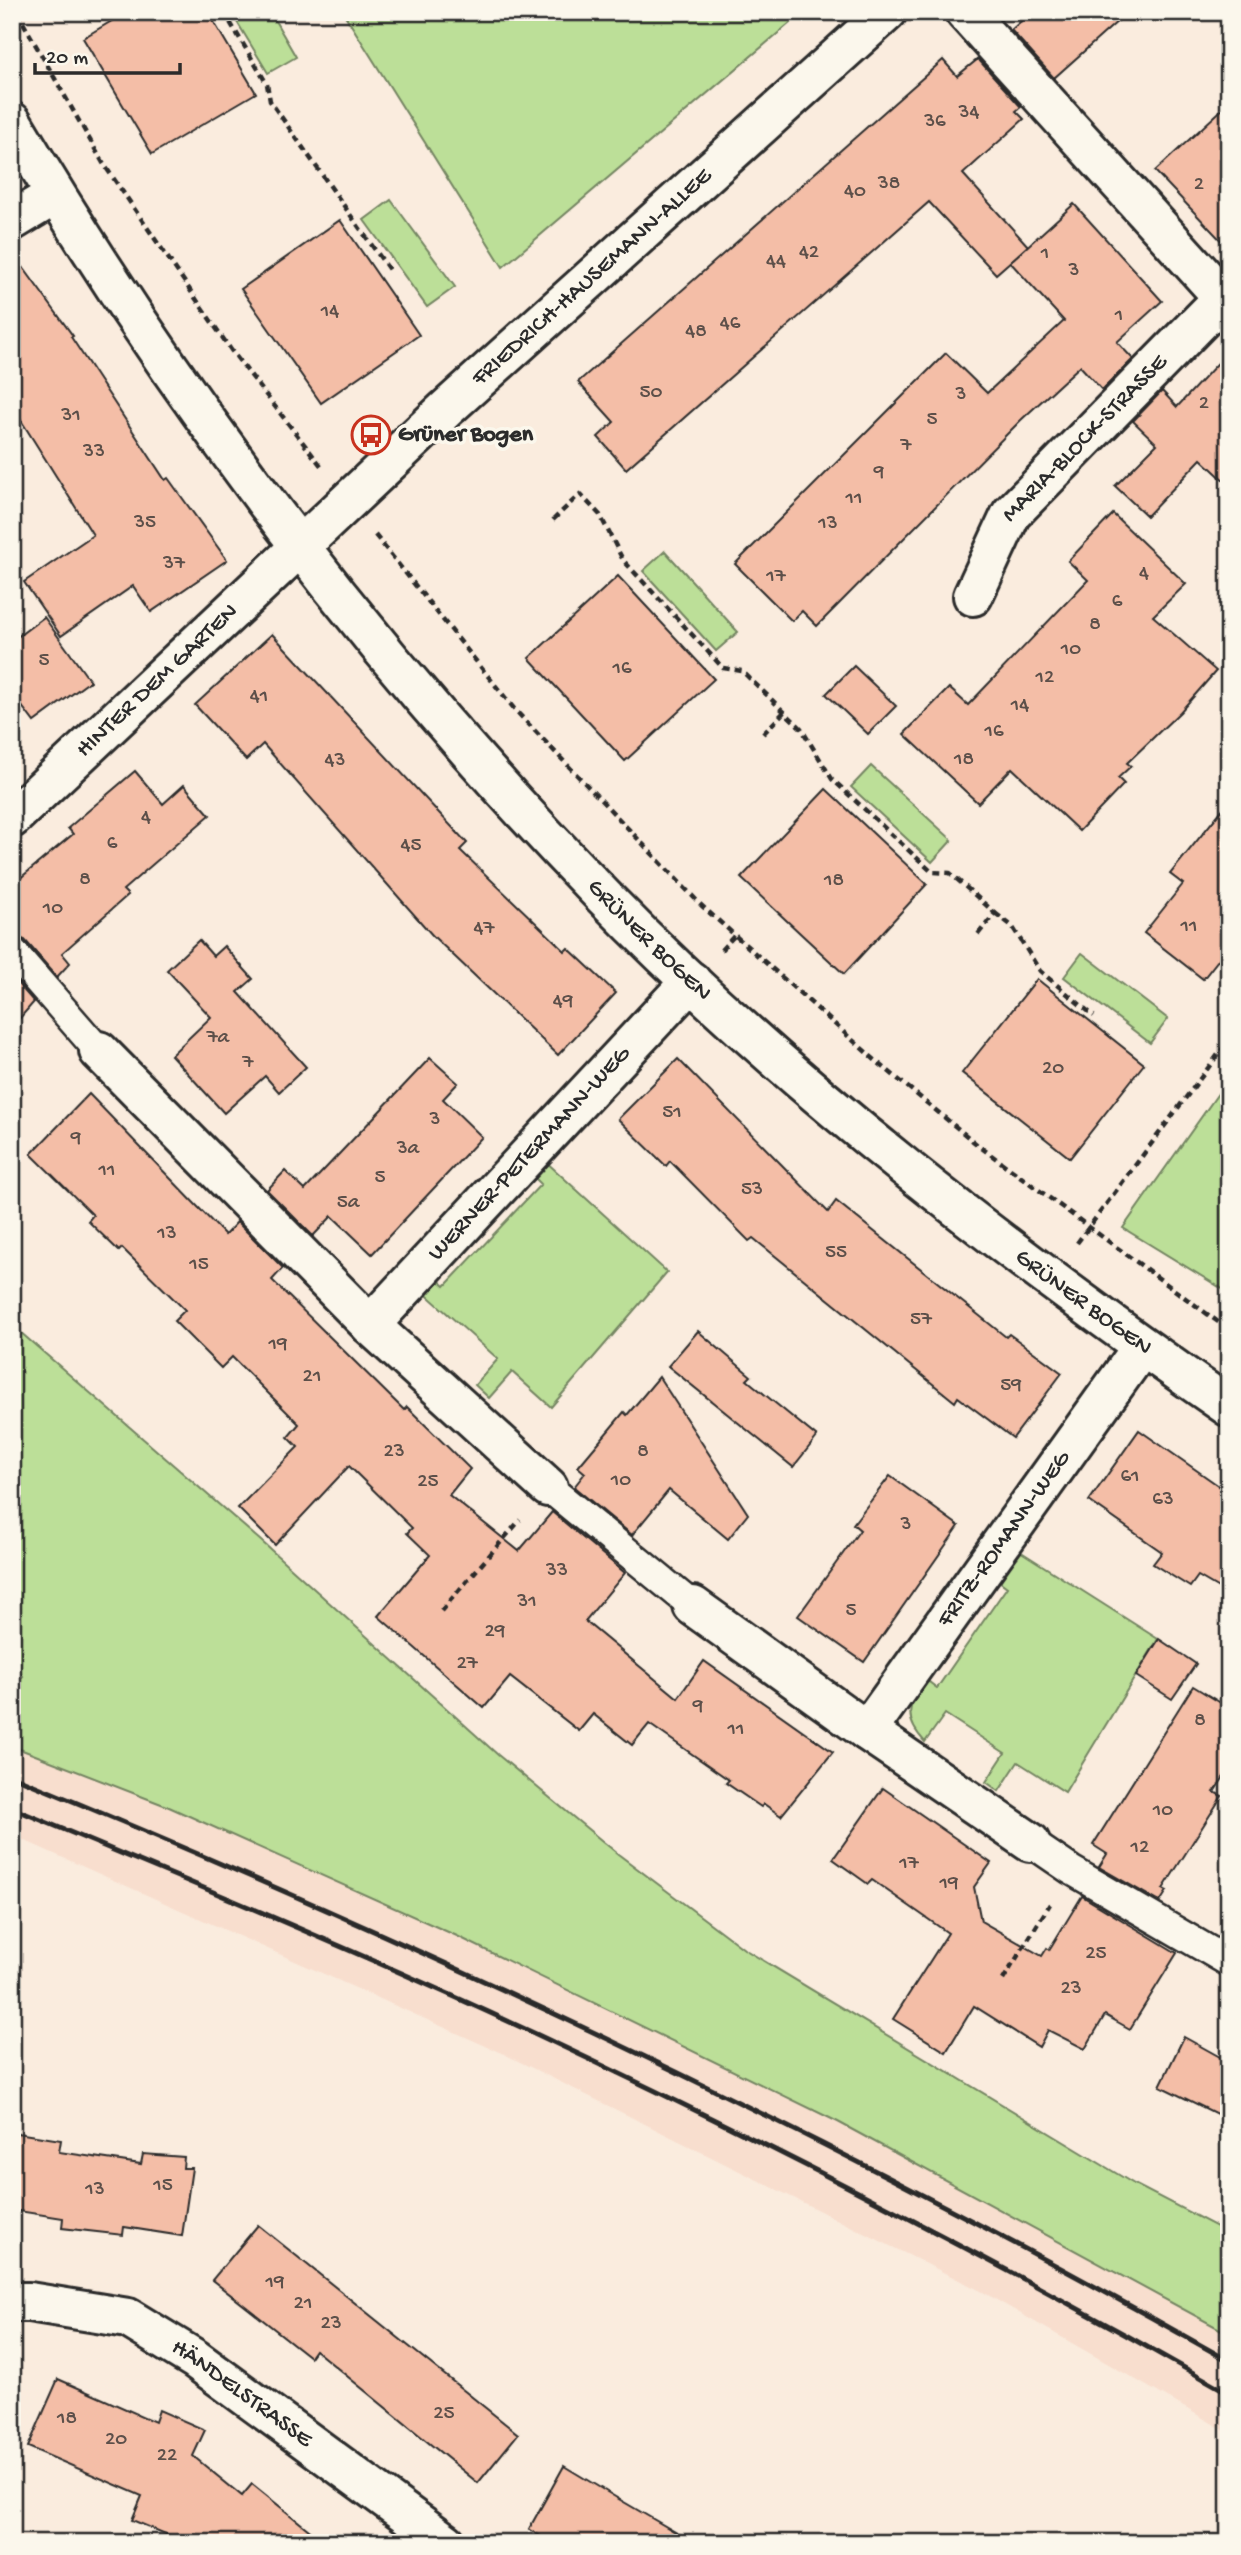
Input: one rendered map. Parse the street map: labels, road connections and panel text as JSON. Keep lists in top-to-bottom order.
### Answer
{
  "streets": {
    "street": [
      "FRIEDRICH-HAUSEMANN-ALLEE",
      "MARIA-BLOCK-STRASSE",
      "HINTER DEM GARTEN",
      "GRÜNER BOGEN",
      "WERNER-PETERMANN-WEG",
      "FRITZ-ROMANN-WEG",
      "HÄNDELSTRASSE"
    ]
  },
  "crossings": [
    ["FRIEDRICH-HAUSEMANN-ALLEE", "HINTER DEM GARTEN"],
    ["FRIEDRICH-HAUSEMANN-ALLEE", "GRÜNER BOGEN"],
    ["HINTER DEM GARTEN", "GRÜNER BOGEN"],
    ["GRÜNER BOGEN", "WERNER-PETERMANN-WEG"],
    ["GRÜNER BOGEN", "FRITZ-ROMANN-WEG"]
  ],
  "places": {
    "bus stop": ["Grüner Bogen"]
  },
  "house_numbers": [
    "34",
    "36",
    "38",
    "2",
    "40",
    "42",
    "1",
    "44",
    "3",
    "14",
    "1",
    "46",
    "48",
    "50",
    "3",
    "2",
    "31",
    "5",
    "7",
    "33",
    "9",
    "11",
    "35",
    "13",
    "37",
    "4",
    "17",
    "6",
    "8",
    "10",
    "5",
    "16",
    "12",
    "41",
    "14",
    "16",
    "18",
    "43",
    "4",
    "6",
    "45",
    "8",
    "18",
    "10",
    "11",
    "47",
    "49",
    "7a",
    "7",
    "20",
    "51",
    "3",
    "9",
    "3a",
    "11",
    "5",
    "53",
    "5a",
    "13",
    "55",
    "15",
    "57",
    "19",
    "21",
    "59",
    "23",
    "8",
    "61",
    "10",
    "25",
    "63",
    "3",
    "33",
    "31",
    "5",
    "29",
    "27",
    "9",
    "8",
    "11",
    "10",
    "12",
    "17",
    "19",
    "25",
    "23",
    "15",
    "13",
    "19",
    "21",
    "23",
    "25",
    "18",
    "20",
    "22"
  ],
  "scale_bar": "20 m"
}
